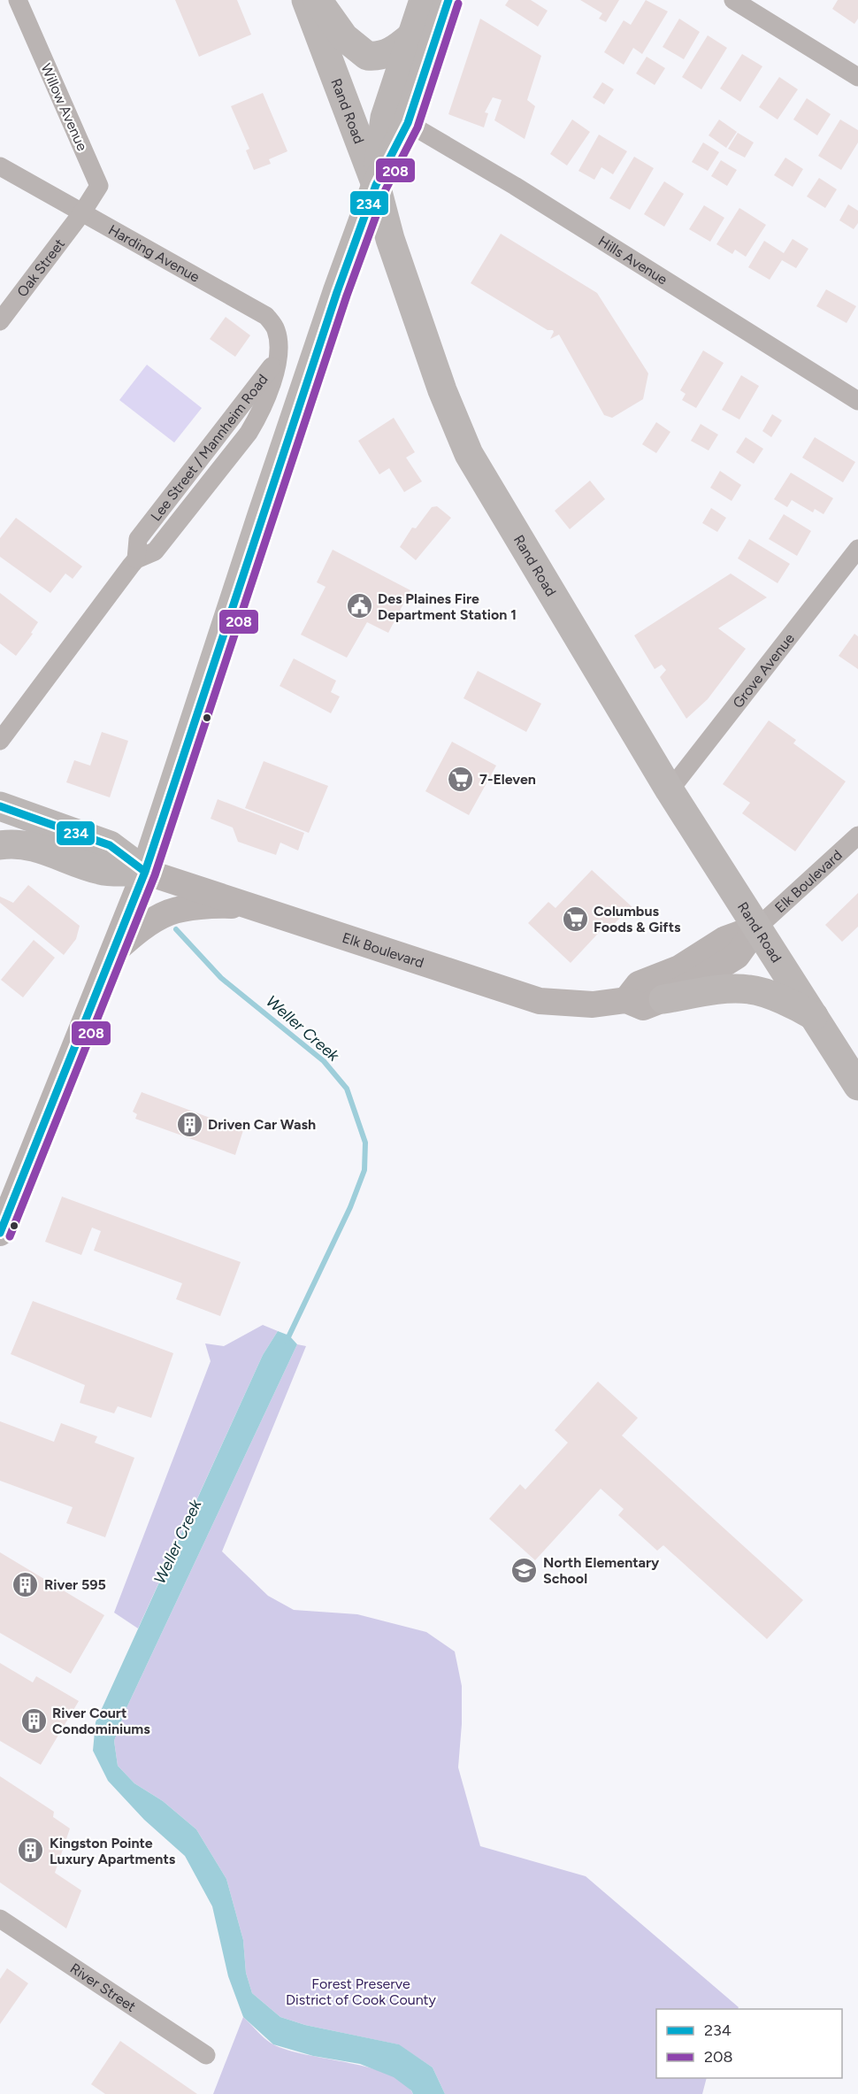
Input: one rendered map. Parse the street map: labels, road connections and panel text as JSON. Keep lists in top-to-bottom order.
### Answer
{
  "streets": {
    "main road": ["Rand Road", "Elk Boulevard"],
    "street": [
      "Willow Avenue",
      "Harding Avenue",
      "Hills Avenue",
      "Oak Street",
      "Lee Street / Mannheim Road",
      "Grove Avenue",
      "River Street"
    ]
  },
  "crossings": [
    ["Willow Avenue", "Harding Avenue"],
    ["Willow Avenue", "Oak Street"],
    ["Rand Road", "Grove Avenue"],
    ["Rand Road", "Elk Boulevard"],
    ["Harding Avenue", "Oak Street"],
    ["Harding Avenue", "Lee Street / Mannheim Road"]
  ],
  "water": ["Weller Creek"],
  "parks": ["Forest Preserve District of Cook County"],
  "places": {
    "public building": ["Des Plaines Fire Department Station 1"],
    "supermarket": ["7-Eleven", "Columbus Foods & Gifts"],
    "building": [
      "Driven Car Wash",
      "River 595",
      "River Court Condominiums",
      "Kingston Pointe Luxury Apartments"
    ],
    "school or university": ["North Elementary School"]
  },
  "lines": ["transit line 234", "transit line 208"],
  "legend": ["234", "208"]
}
